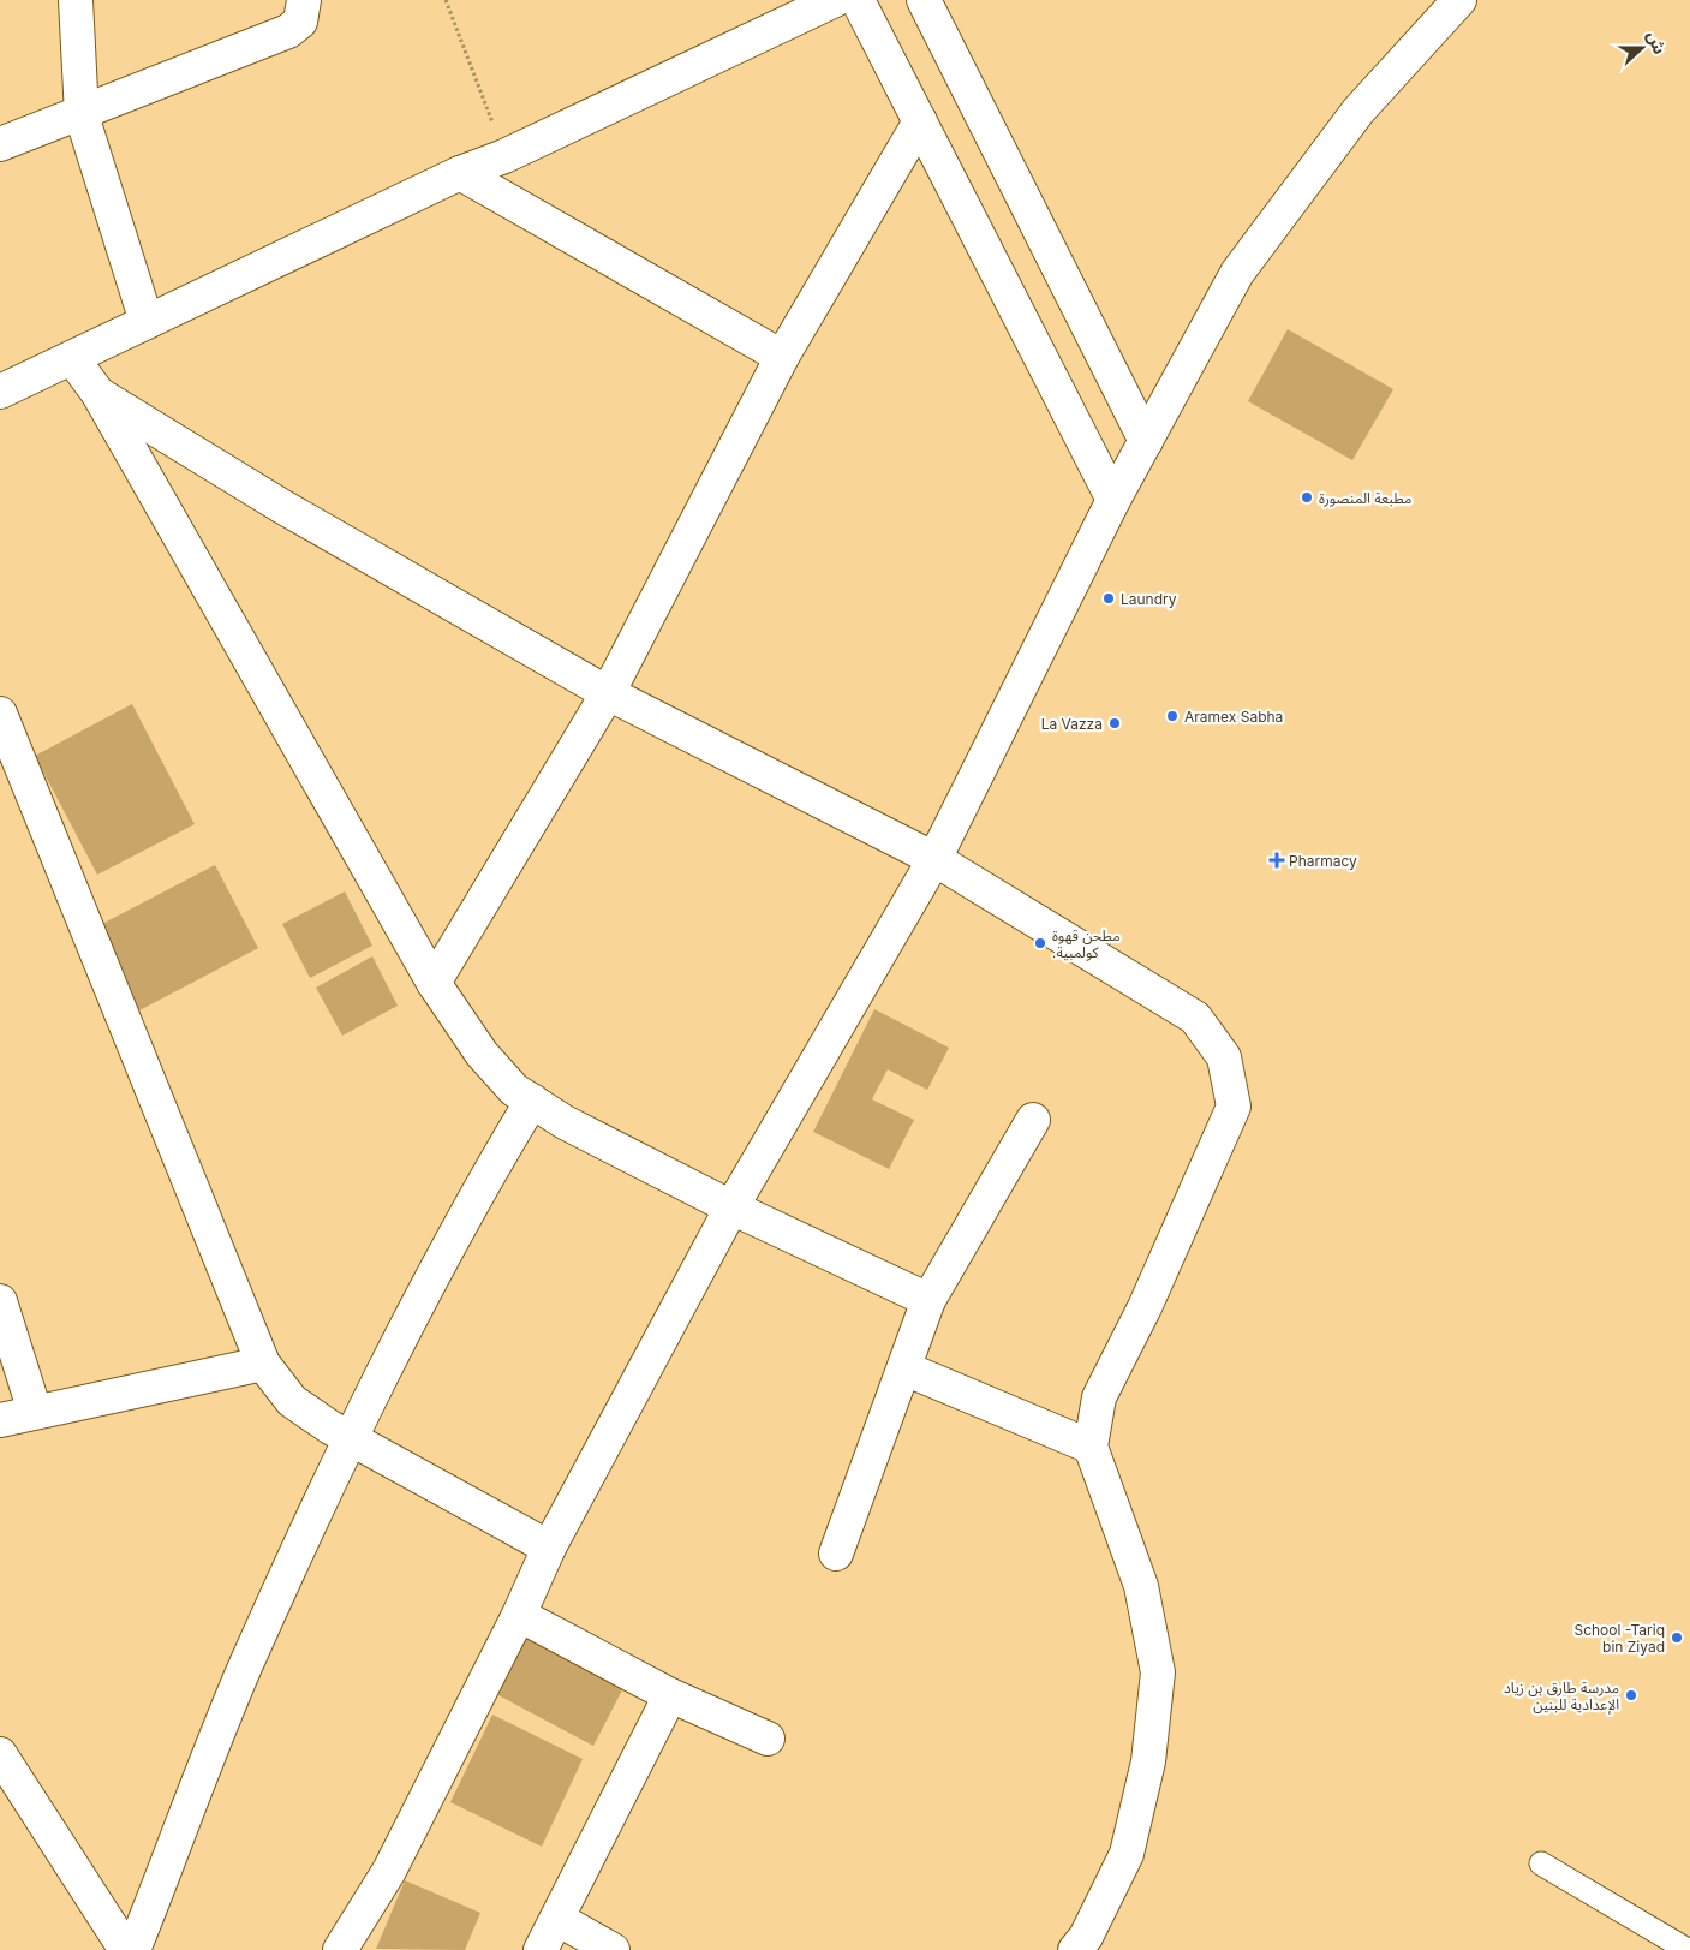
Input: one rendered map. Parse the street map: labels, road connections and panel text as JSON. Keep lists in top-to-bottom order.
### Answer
{
  "places": {
    "other": [
      "مطبعة المنصورة",
      "Laundry",
      "Aramex Sabha",
      "La Vazza",
      "مطحن قهوة .كولمبية",
      "School -Tariq bin Ziyad",
      "مدرسة طارق بن زياد الإعدادية للبنين"
    ],
    "health": ["Pharmacy"]
  },
  "north": "right"
}
